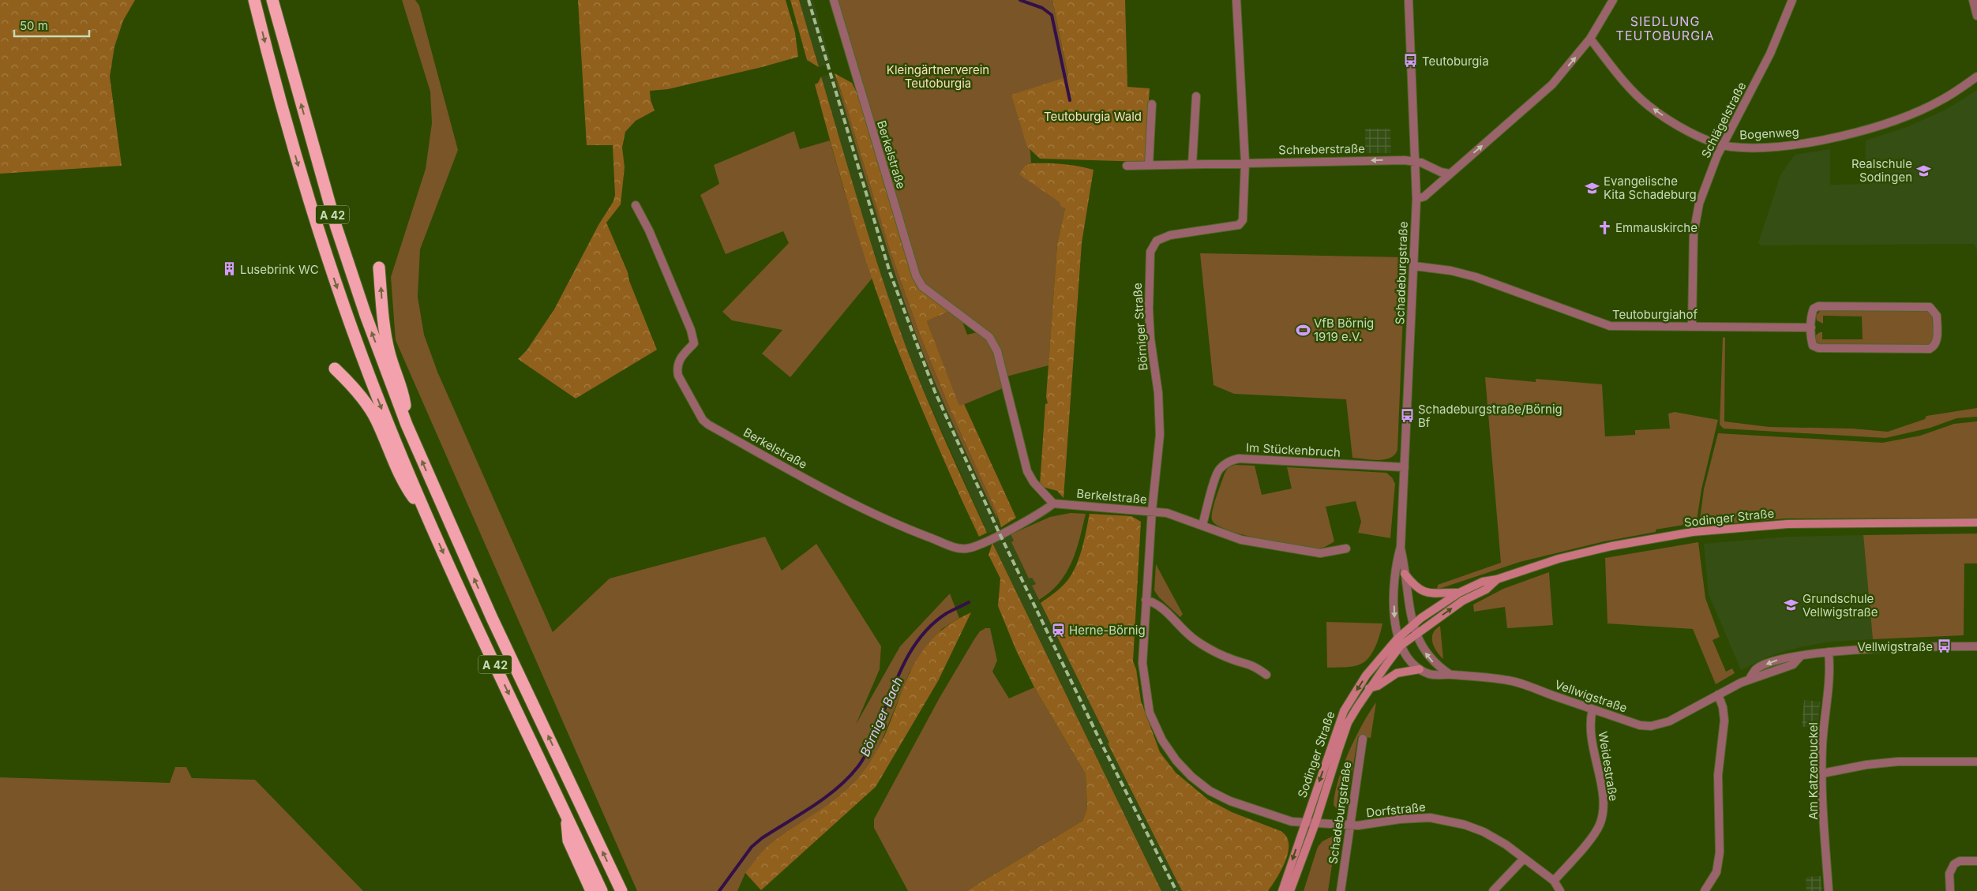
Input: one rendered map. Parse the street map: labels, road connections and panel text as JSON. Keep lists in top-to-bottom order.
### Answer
{
  "streets": {
    "highway": ["A 42"],
    "main road": ["Sodinger Straße"],
    "street": [
      "Schlägelstraße",
      "Bogenweg",
      "Schreberstraße",
      "Berkelstraße",
      "Schadeburgstraße",
      "Teutoburgiahof",
      "Börniger Straße",
      "Im Stückenbruch",
      "Vellwigstraße",
      "Weidestraße",
      "Am Katzenbuckel",
      "Dorfstraße"
    ]
  },
  "crossings": [
    ["Schlägelstraße", "Bogenweg"],
    ["Schlägelstraße", "Teutoburgiahof"],
    ["Schreberstraße", "Schadeburgstraße"],
    ["Schreberstraße", "Börniger Straße"],
    ["Berkelstraße", "Börniger Straße"],
    ["Berkelstraße", "Sodinger Straße"],
    ["Berkelstraße", "Dorfstraße"],
    ["Schadeburgstraße", "Teutoburgiahof"],
    ["Schadeburgstraße", "Im Stückenbruch"],
    ["Schadeburgstraße", "Sodinger Straße"],
    ["Schadeburgstraße", "Vellwigstraße"],
    ["Schadeburgstraße", "Dorfstraße"],
    ["Sodinger Straße", "Vellwigstraße"],
    ["Sodinger Straße", "Dorfstraße"],
    ["Vellwigstraße", "Weidestraße"],
    ["Vellwigstraße", "Am Katzenbuckel"],
    ["Weidestraße", "Dorfstraße"]
  ],
  "one_way": ["Bogenweg", "Schreberstraße"],
  "districts": ["SIEDLUNG TEUTOBURGIA"],
  "water": ["Börniger Bach"],
  "parks": ["Kleingärtnerverein Teutoburgia", "Teutoburgia Wald"],
  "places": {
    "bus stop": ["Teutoburgia", "Schadeburgstraße/Börnig Bf", "Vellwigstraße"],
    "school or university": ["Realschule Sodingen", "Evangelische Kita Schadeburg", "Grundschule Vellwigstraße"],
    "church": ["Emmauskirche"],
    "building": ["Lusebrink WC"],
    "sports": ["VfB Börnig 1919 e.V."],
    "station": ["Herne-Börnig"]
  },
  "scale_bar": "50 m"
}
